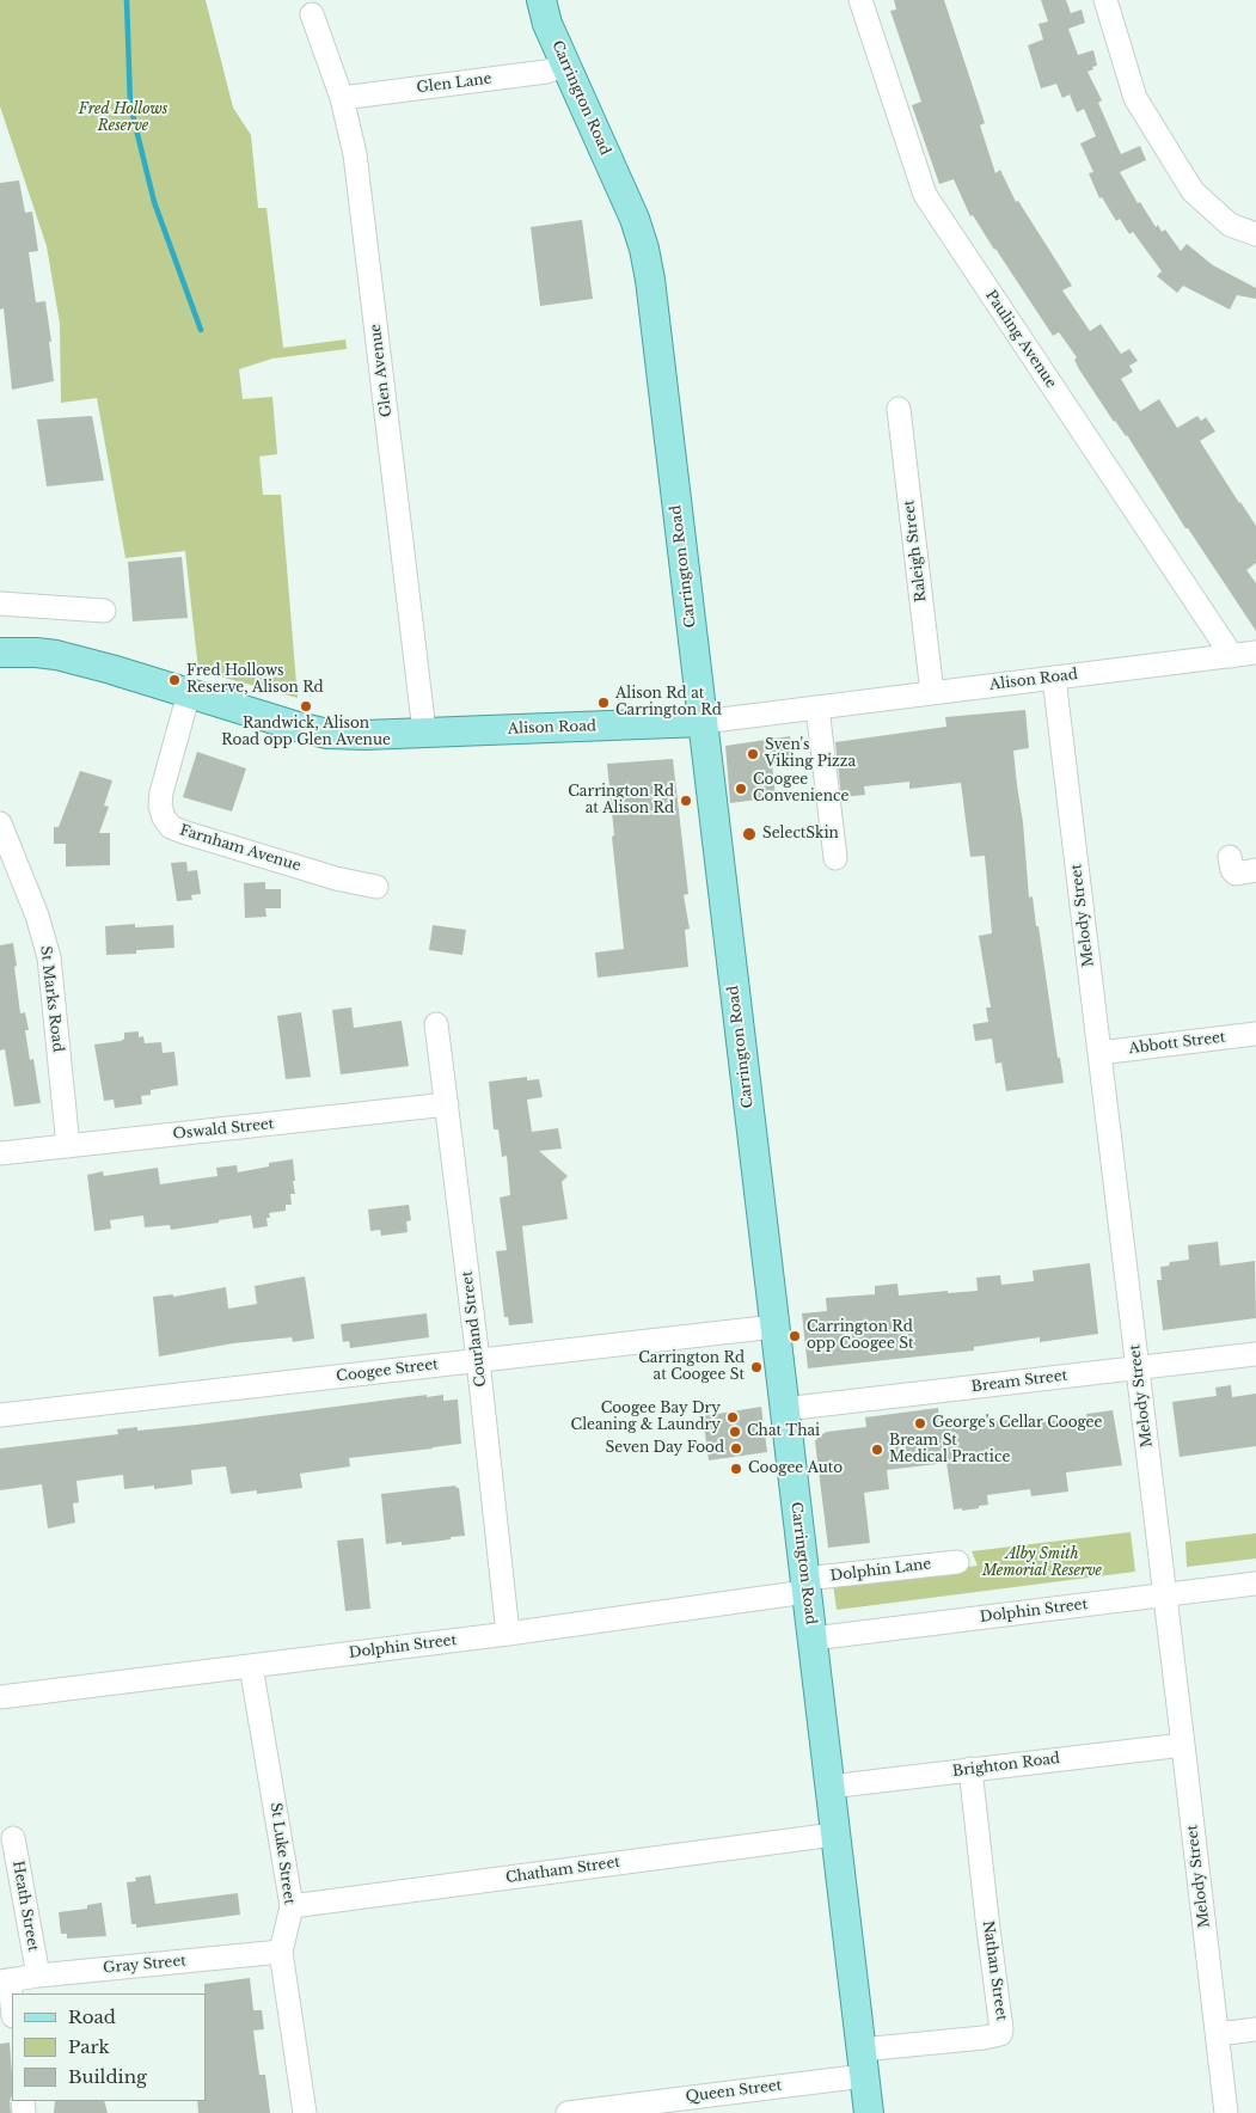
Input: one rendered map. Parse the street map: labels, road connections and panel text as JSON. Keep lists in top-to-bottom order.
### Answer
{
  "streets": {
    "main road": ["Carrington Road", "Alison Road"],
    "street": [
      "Glen Lane",
      "Pauling Avenue",
      "Glen Avenue",
      "Raleigh Street",
      "Farnham Avenue",
      "Melody Street",
      "St Marks Road",
      "Abbott Street",
      "Oswald Street",
      "Courland Street",
      "Coogee Street",
      "Bream Street",
      "Dolphin Lane",
      "Dolphin Street",
      "Brighton Road",
      "St Luke Street",
      "Chatham Street",
      "Heath Street",
      "Gray Street",
      "Nathan Street",
      "Queen Street"
    ]
  },
  "crossings": [
    ["Glen Lane", "Carrington Road"],
    ["Glen Lane", "Glen Avenue"],
    ["Carrington Road", "Alison Road"],
    ["Carrington Road", "Coogee Street"],
    ["Carrington Road", "Bream Street"],
    ["Carrington Road", "Dolphin Lane"],
    ["Carrington Road", "Dolphin Street"],
    ["Carrington Road", "Brighton Road"],
    ["Carrington Road", "Chatham Street"],
    ["Carrington Road", "Nathan Street"],
    ["Carrington Road", "Queen Street"],
    ["Pauling Avenue", "Alison Road"],
    ["Glen Avenue", "Alison Road"],
    ["Raleigh Street", "Alison Road"],
    ["Alison Road", "Farnham Avenue"],
    ["Alison Road", "Melody Street"],
    ["Melody Street", "Abbott Street"],
    ["Melody Street", "Bream Street"],
    ["Melody Street", "Dolphin Street"],
    ["Melody Street", "Brighton Road"],
    ["St Marks Road", "Oswald Street"],
    ["Oswald Street", "Courland Street"],
    ["Courland Street", "Coogee Street"],
    ["Courland Street", "Dolphin Street"],
    ["Dolphin Lane", "Dolphin Street"],
    ["Dolphin Street", "St Luke Street"],
    ["Brighton Road", "Nathan Street"],
    ["St Luke Street", "Chatham Street"],
    ["St Luke Street", "Gray Street"],
    ["Heath Street", "Gray Street"],
    ["Nathan Street", "Queen Street"]
  ],
  "parks": ["Fred Hollows Reserve", "Alby Smith Memorial Reserve"],
  "places": [
    "Fred Hollows Reserve, Alison Rd",
    "Alison Rd at Carrington Rd",
    "Randwick, Alison Road opp Glen Avenue",
    "Sven's Viking Pizza",
    "Coogee Convenience",
    "Carrington Rd at Alison Rd",
    "SelectSkin",
    "Carrington Rd opp Coogee St",
    "Carrington Rd at Coogee St",
    "Coogee Bay Dry Cleaning & Laundry",
    "George's Cellar Coogee",
    "Chat Thai",
    "Seven Day Food",
    "Bream St Medical Practice",
    "Coogee Auto"
  ],
  "legend": ["Road", "Park", "Building"]
}
